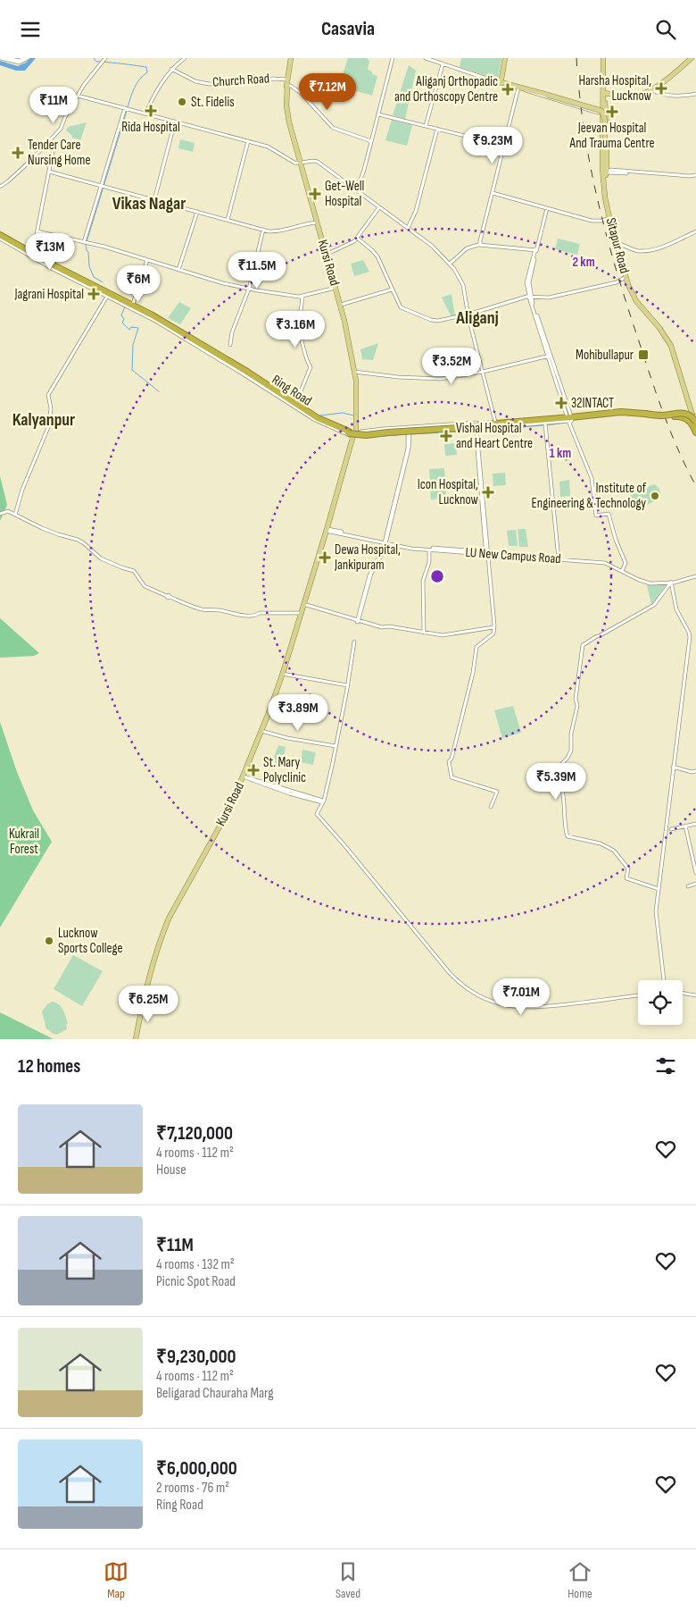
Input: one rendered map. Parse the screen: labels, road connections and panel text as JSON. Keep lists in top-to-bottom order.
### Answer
{
  "streets": {
    "highway": ["Ring Road"],
    "main road": ["Sitapur Road", "Kursi Road"],
    "street": ["Church Road", "LU New Campus Road"]
  },
  "crossings": [
    ["Church Road", "Kursi Road"],
    ["Kursi Road", "LU New Campus Road"]
  ],
  "districts": ["Vikas Nagar", "Aliganj", "Kalyanpur"],
  "parks": ["Kukrail Forest"],
  "places": {
    "health": [
      "Harsha Hospital, Lucknow",
      "Aliganj Orthopadic and Orthoscopy Centre",
      "Rida Hospital",
      "Jeevan Hospital And Trauma Centre",
      "Tender Care Nursing Home",
      "Get-Well Hospital",
      "Jagrani Hospital",
      "32INTACT",
      "Vishal Hospital and Heart Centre",
      "Icon Hospital, Lucknow",
      "Dewa Hospital, Jankipuram",
      "St. Mary Polyclinic"
    ],
    "other": ["St. Fidelis", "Institute of Engineering & Technology", "Lucknow Sports College"],
    "transit": ["Mohibullapur"]
  },
  "page": {
    "header": "Casavia",
    "price": [
      "₹7.12M",
      "₹11M",
      "₹9.23M",
      "₹13M",
      "₹11.5M",
      "₹6M",
      "₹3.16M",
      "₹3.52M",
      "₹3.89M",
      "₹5.39M",
      "₹7.01M",
      "₹6.25M"
    ],
    "heading": "12 homes",
    "list": [
      {
        "name": "₹7,120,000",
        "note": "4 rooms · 112 m² · House"
      },
      {
        "name": "₹11M",
        "note": "4 rooms · 132 m² · Picnic Spot Road"
      },
      {
        "name": "₹9,230,000",
        "note": "4 rooms · 112 m² · Beligarad Chauraha Marg"
      },
      {
        "name": "₹6,000,000",
        "note": "2 rooms · 76 m² · Ring Road"
      }
    ],
    "tabs": ["Map", "Saved", "Home"]
  },
  "rings": ["2 km", "1 km"]
}
